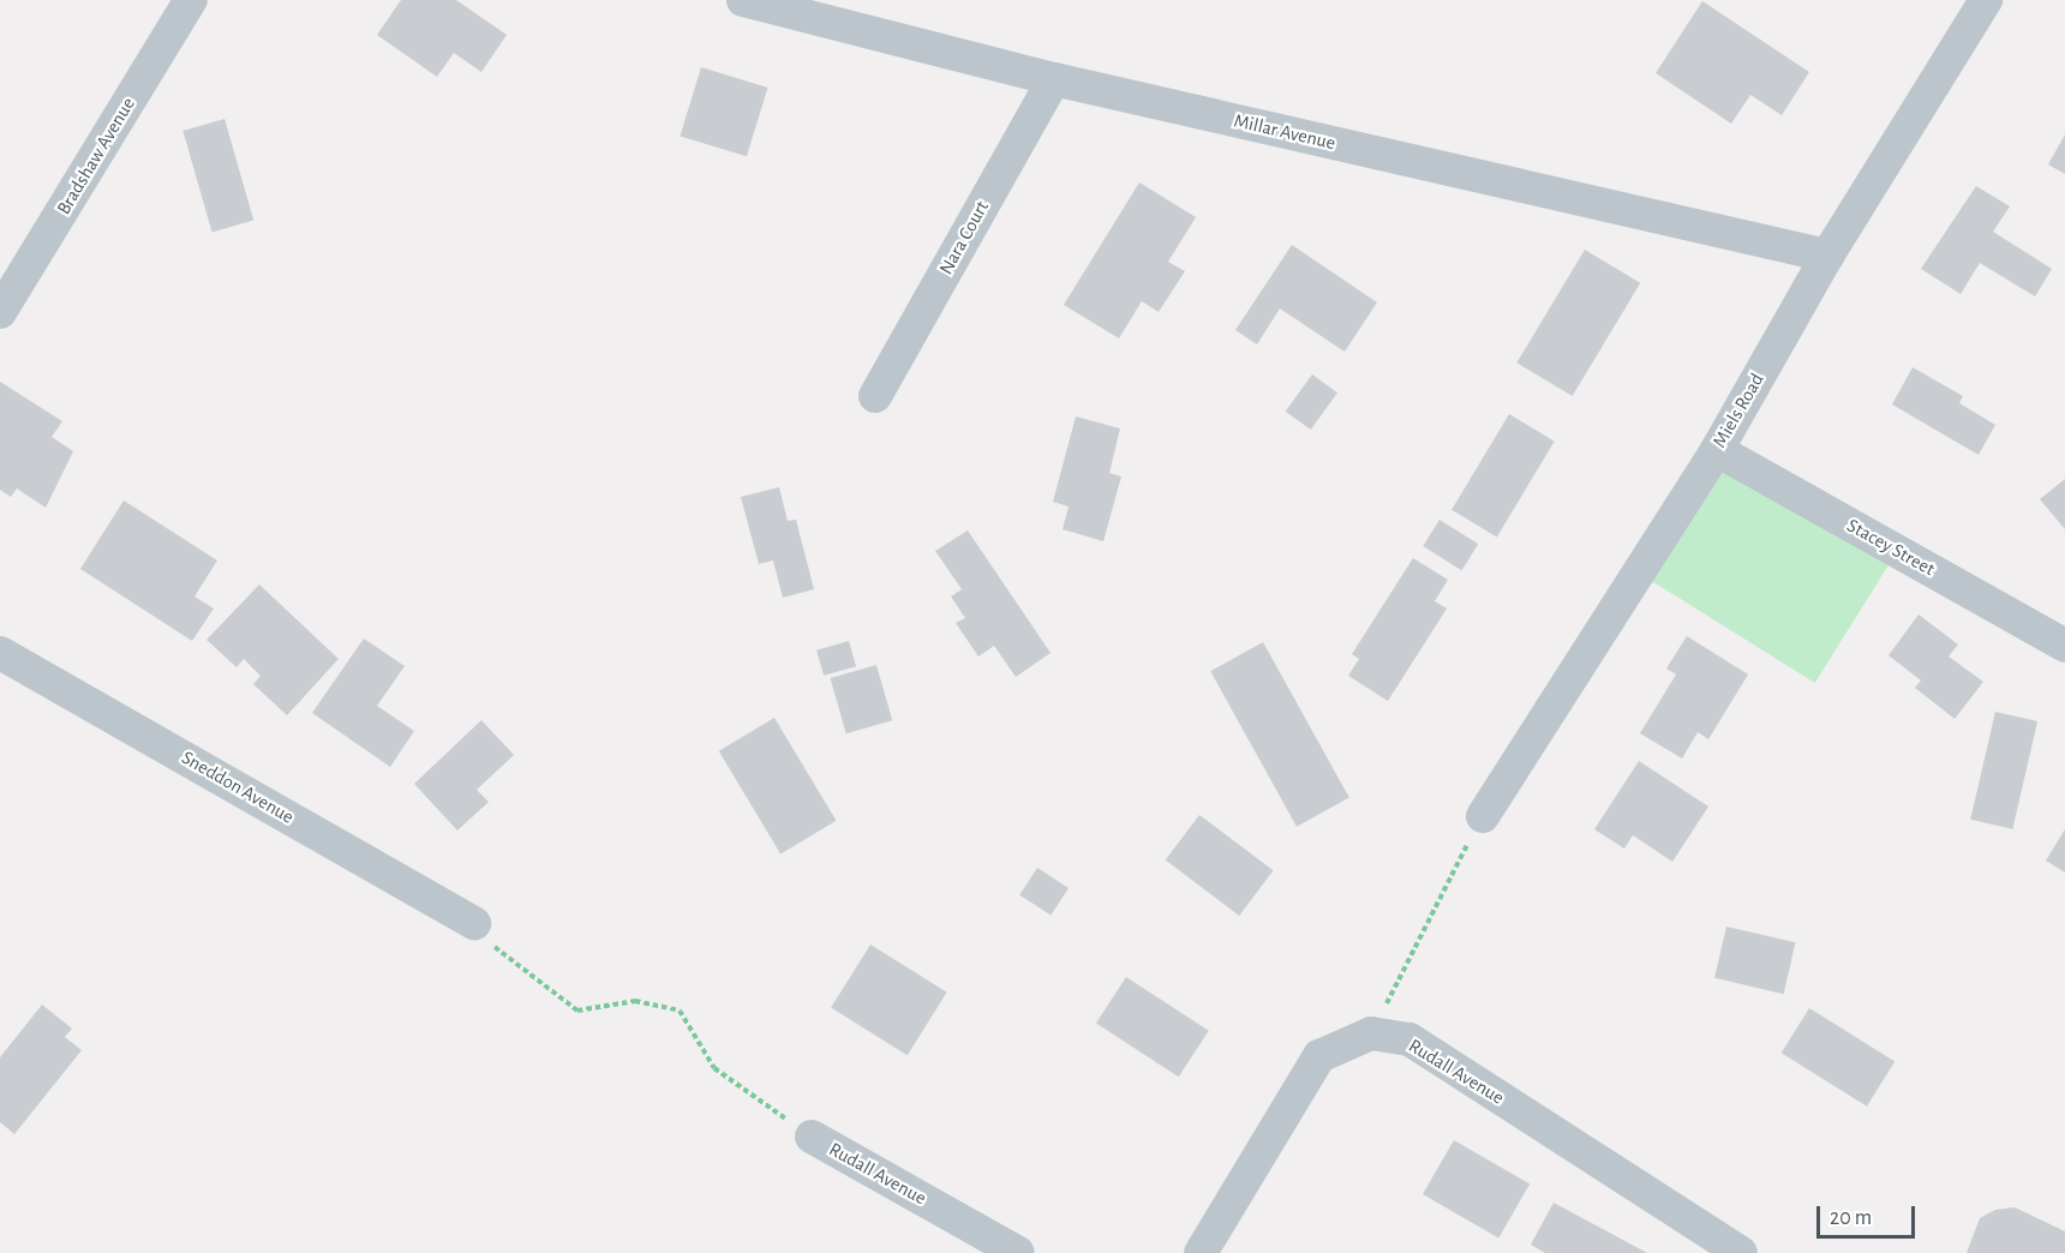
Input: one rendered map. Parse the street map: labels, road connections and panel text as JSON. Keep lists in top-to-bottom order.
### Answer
{
  "streets": {
    "street": [
      "Millar Avenue",
      "Bradshaw Avenue",
      "Nara Court",
      "Miels Road",
      "Stacey Street",
      "Sneddon Avenue",
      "Rudall Avenue"
    ]
  },
  "crossings": [
    ["Millar Avenue", "Nara Court"],
    ["Millar Avenue", "Miels Road"],
    ["Miels Road", "Stacey Street"]
  ],
  "scale_bar": "20 m"
}
